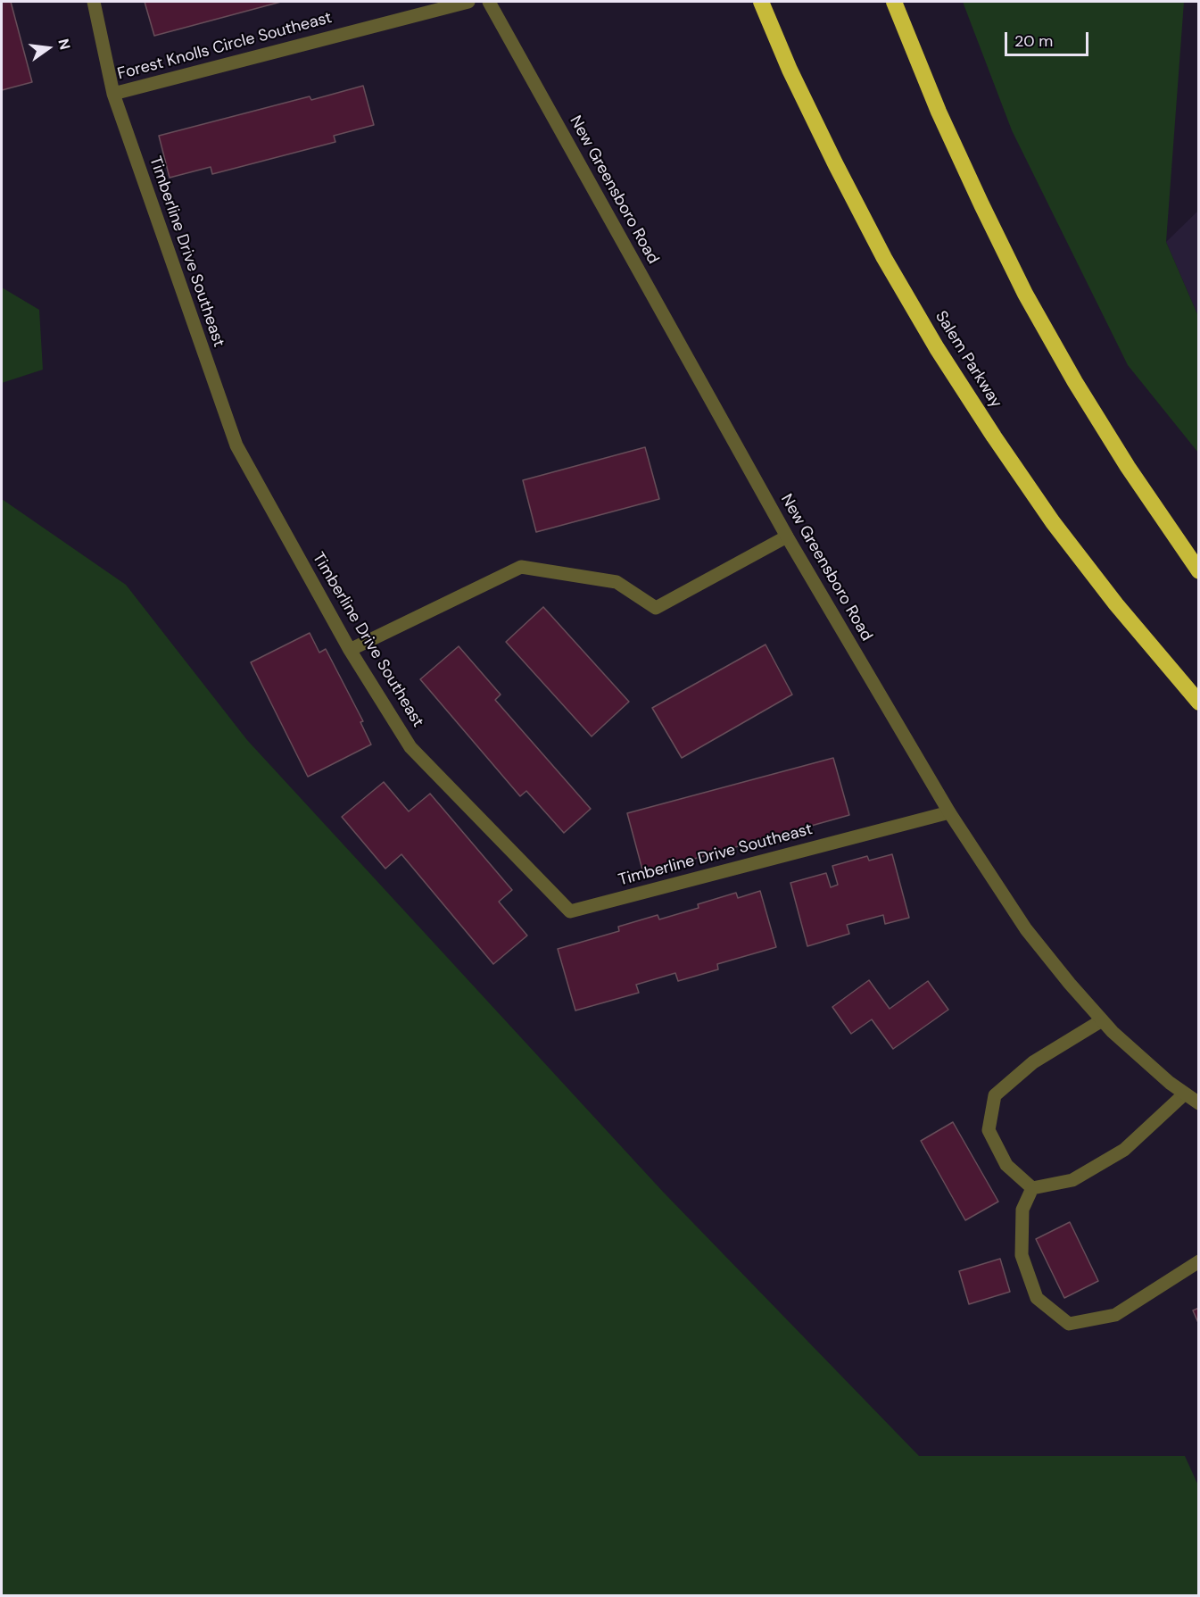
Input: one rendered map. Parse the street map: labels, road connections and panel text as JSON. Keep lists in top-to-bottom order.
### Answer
{
  "streets": {
    "highway": ["Salem Parkway"],
    "street": ["Forest Knolls Circle Southeast", "New Greensboro Road", "Timberline Drive Southeast"]
  },
  "crossings": [
    ["Forest Knolls Circle Southeast", "Timberline Drive Southeast"],
    ["New Greensboro Road", "Timberline Drive Southeast"]
  ],
  "scale_bar": "20 m",
  "north": "right"
}
